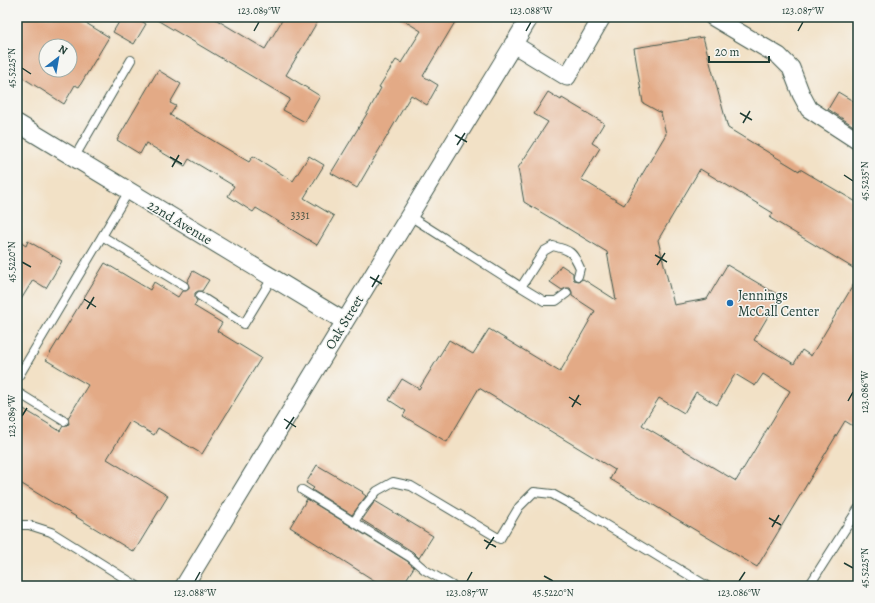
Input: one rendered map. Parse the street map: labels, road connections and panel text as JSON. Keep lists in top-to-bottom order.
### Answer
{
  "streets": {
    "street": ["22nd Avenue", "Oak Street"]
  },
  "crossings": [
    ["22nd Avenue", "Oak Street"]
  ],
  "places": ["Jennings McCall Center"],
  "house_numbers": ["3331"],
  "scale_bar": "20 m",
  "north": "top right",
  "coordinates": [
    "123.089°W",
    "123.088°W",
    "123.087°W",
    "45.5225°N",
    "45.5235°N",
    "45.5220°N",
    "123.086°W"
  ]
}
